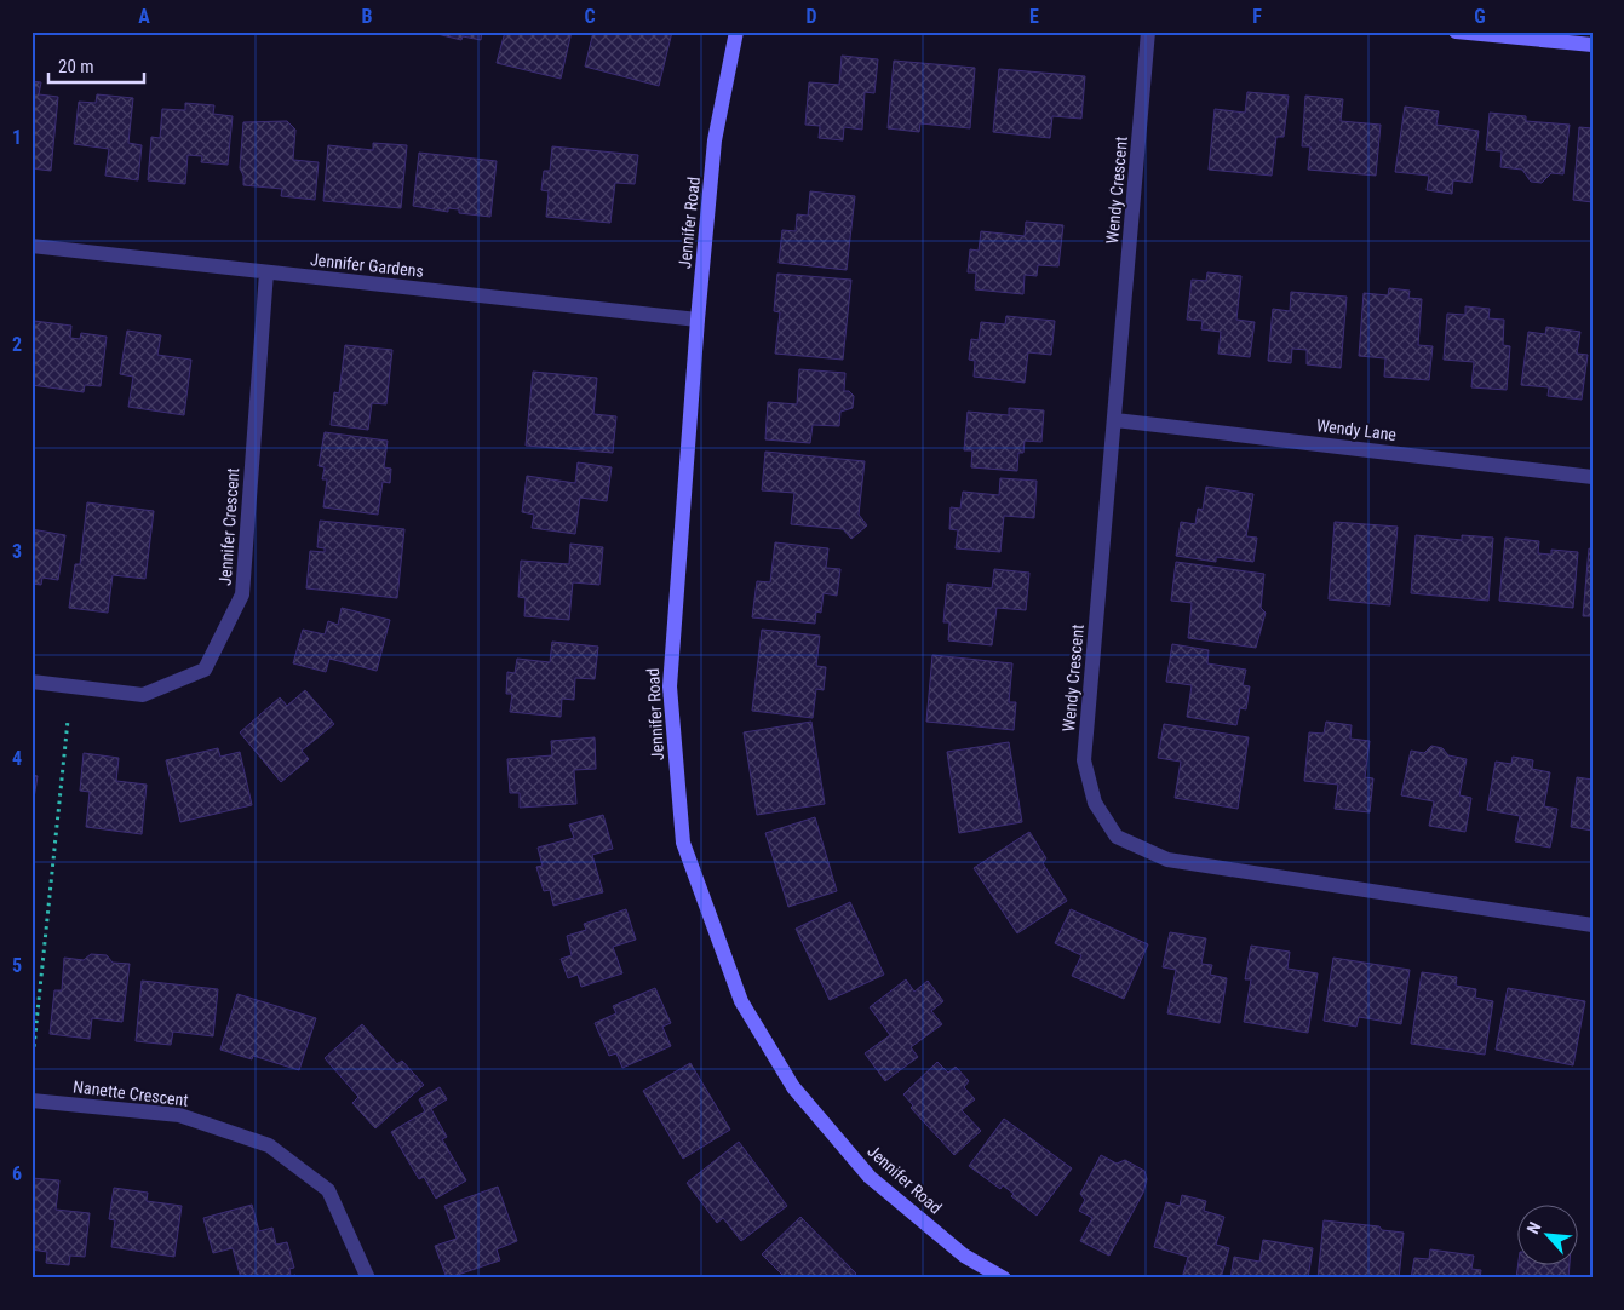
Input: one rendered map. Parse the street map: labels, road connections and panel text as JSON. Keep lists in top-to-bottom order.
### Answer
{
  "streets": {
    "street": [
      "Wendy Crescent",
      "Jennifer Road",
      "Jennifer Gardens",
      "Wendy Lane",
      "Jennifer Crescent",
      "Nanette Crescent"
    ]
  },
  "crossings": [
    ["Wendy Crescent", "Wendy Lane"],
    ["Jennifer Road", "Jennifer Gardens"],
    ["Jennifer Gardens", "Jennifer Crescent"]
  ],
  "scale_bar": "20 m",
  "north": "top left",
  "grid": {
    "columns": [
      "A",
      "B",
      "C",
      "D",
      "E",
      "F",
      "G"
    ],
    "rows": [
      "1",
      "2",
      "3",
      "4",
      "5",
      "6"
    ]
  }
}
